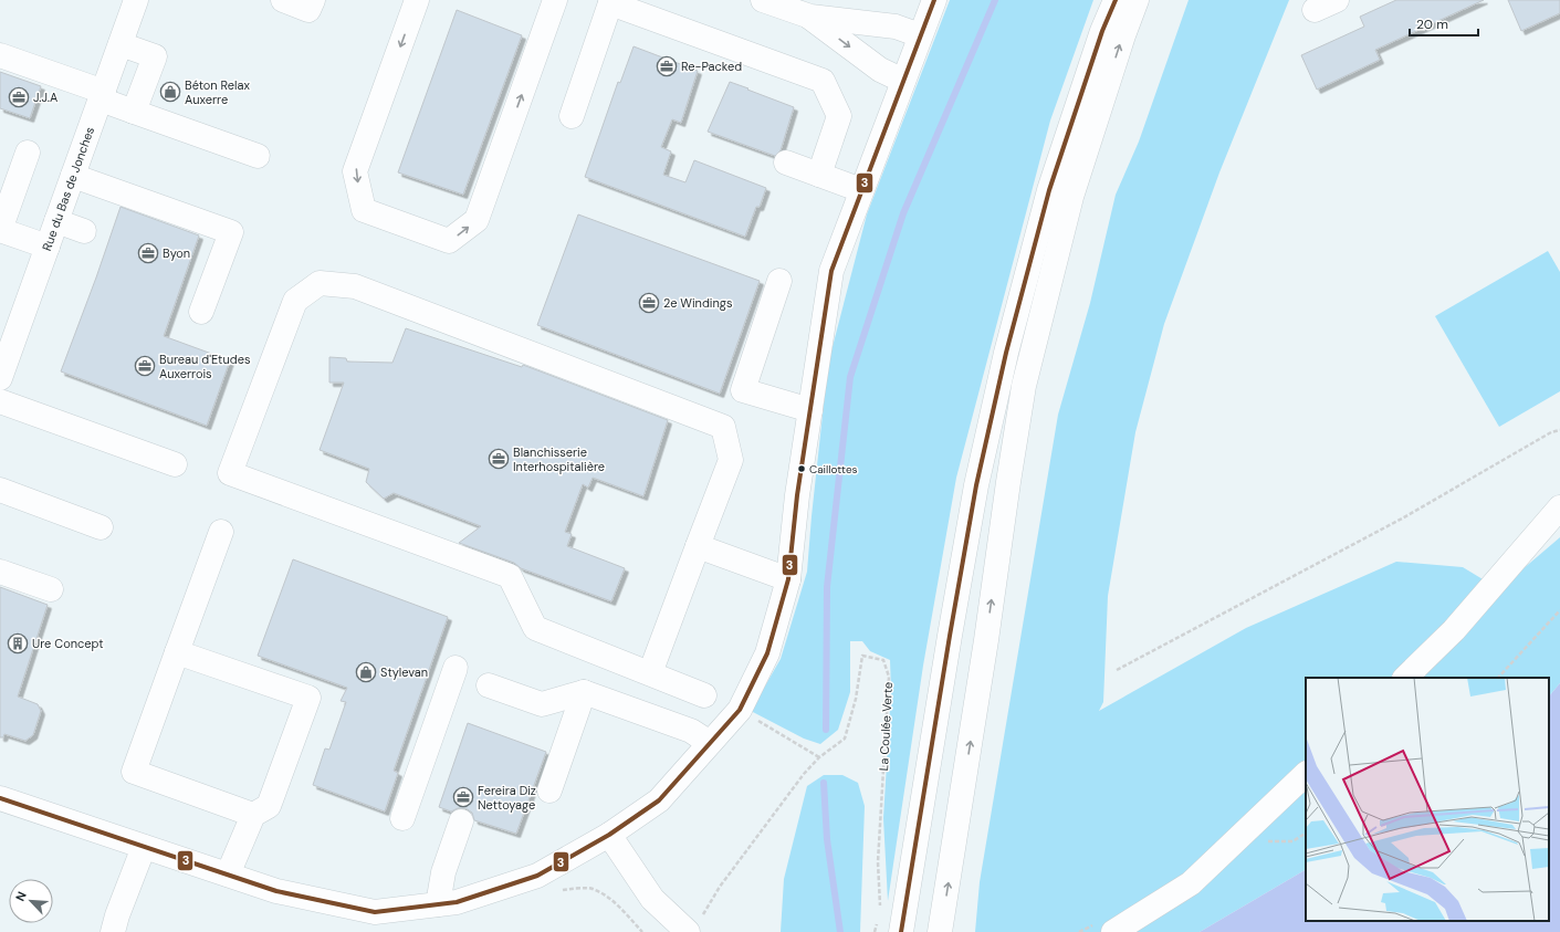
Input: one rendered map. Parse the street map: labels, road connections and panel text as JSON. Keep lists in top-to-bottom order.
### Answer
{
  "streets": {
    "street": ["Rue du Bas de Jonches"],
    "path": ["La Coulée Verte"]
  },
  "places": {
    "office": [
      "Re-Packed",
      "J.J.A",
      "Byon",
      "2e Windings",
      "Bureau d'Etudes Auxerrois",
      "Blanchisserie Interhospitalière",
      "Fereira Diz Nettoyage"
    ],
    "shop": ["Béton Relax Auxerre", "Stylevan"],
    "other": ["Caillottes"],
    "building": ["Ure Concept"]
  },
  "lines": ["transit line 3"],
  "scale_bar": "20 m",
  "north": "top left"
}
